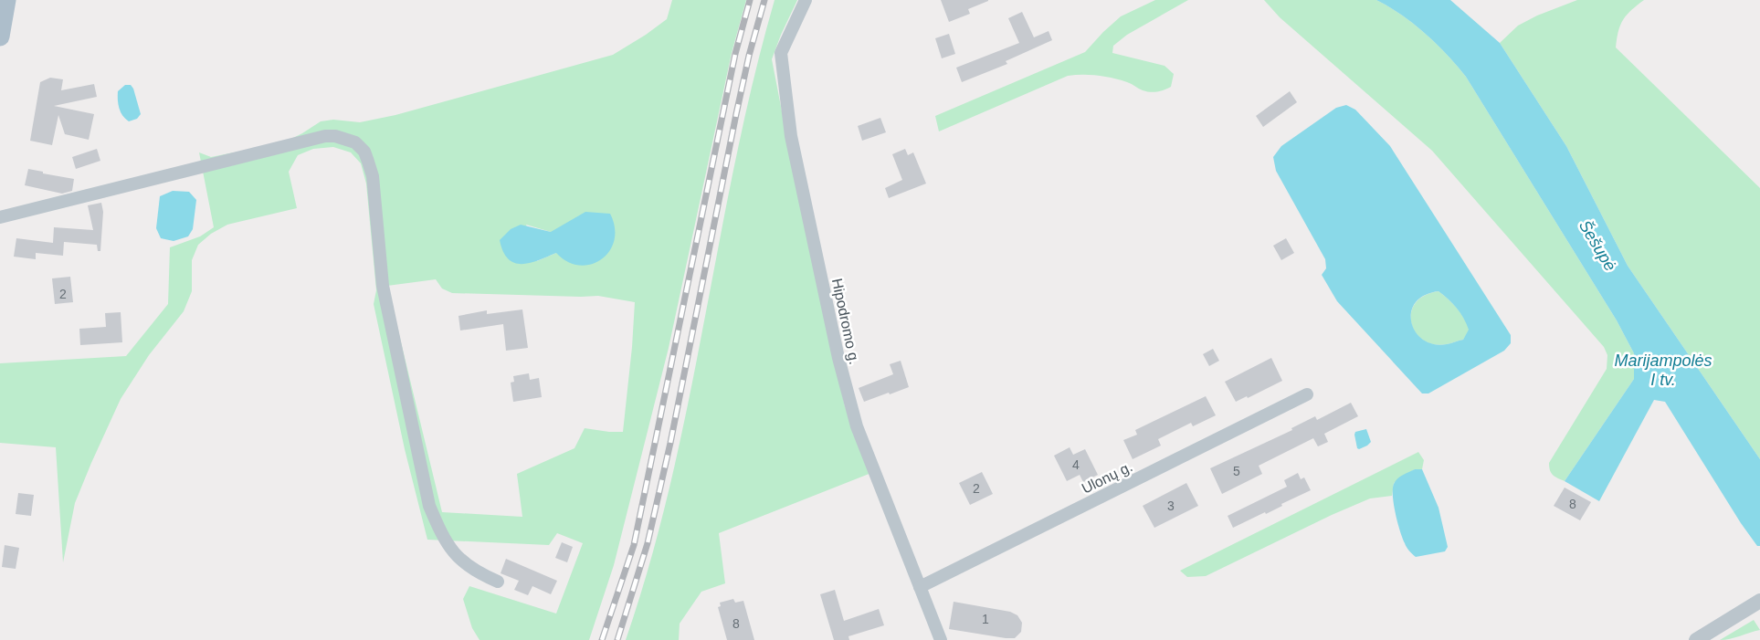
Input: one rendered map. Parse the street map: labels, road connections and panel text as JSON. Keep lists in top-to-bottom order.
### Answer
{
  "streets": {
    "street": ["Hipodromo g.", "Ulonų g."]
  },
  "crossings": [
    ["Hipodromo g.", "Ulonų g."]
  ],
  "water": ["Šešupė", "Marijampolės I tv."],
  "house_numbers": [
    "2",
    "4",
    "5",
    "2",
    "8",
    "3",
    "1",
    "8"
  ]
}
